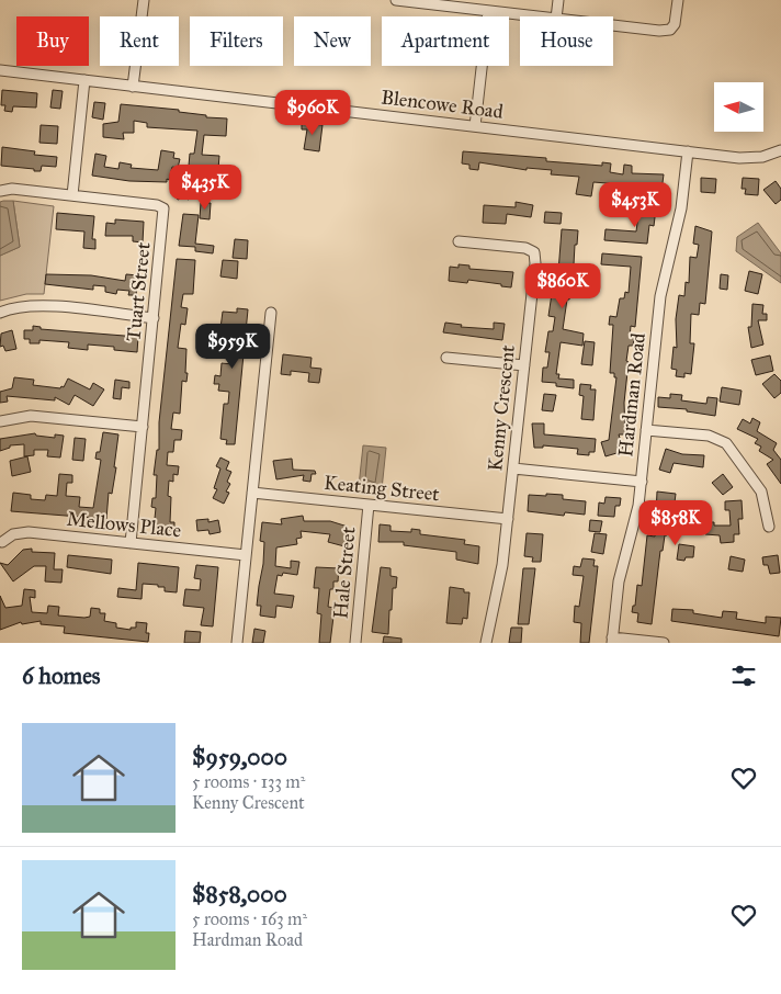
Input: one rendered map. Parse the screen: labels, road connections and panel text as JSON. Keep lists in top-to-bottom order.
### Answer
{
  "streets": {
    "street": [
      "Blencowe Road",
      "Tuart Street",
      "Hardman Road",
      "Kenny Crescent",
      "Keating Street",
      "Mellows Place",
      "Hale Street"
    ]
  },
  "crossings": [
    ["Blencowe Road", "Hardman Road"],
    ["Tuart Street", "Mellows Place"],
    ["Kenny Crescent", "Keating Street"],
    ["Keating Street", "Hale Street"]
  ],
  "north": "left",
  "page": {
    "chip": [
      "Buy",
      "Rent",
      "Filters",
      "New",
      "Apartment",
      "House"
    ],
    "price": [
      "$960K",
      "$435K",
      "$453K",
      "$860K",
      "$959K",
      "$858K"
    ],
    "heading": "6 homes",
    "list": [
      {
        "name": "$959,000",
        "note": "5 rooms · 133 m² · Kenny Crescent"
      },
      {
        "name": "$858,000",
        "note": "5 rooms · 163 m² · Hardman Road"
      }
    ]
  }
}
